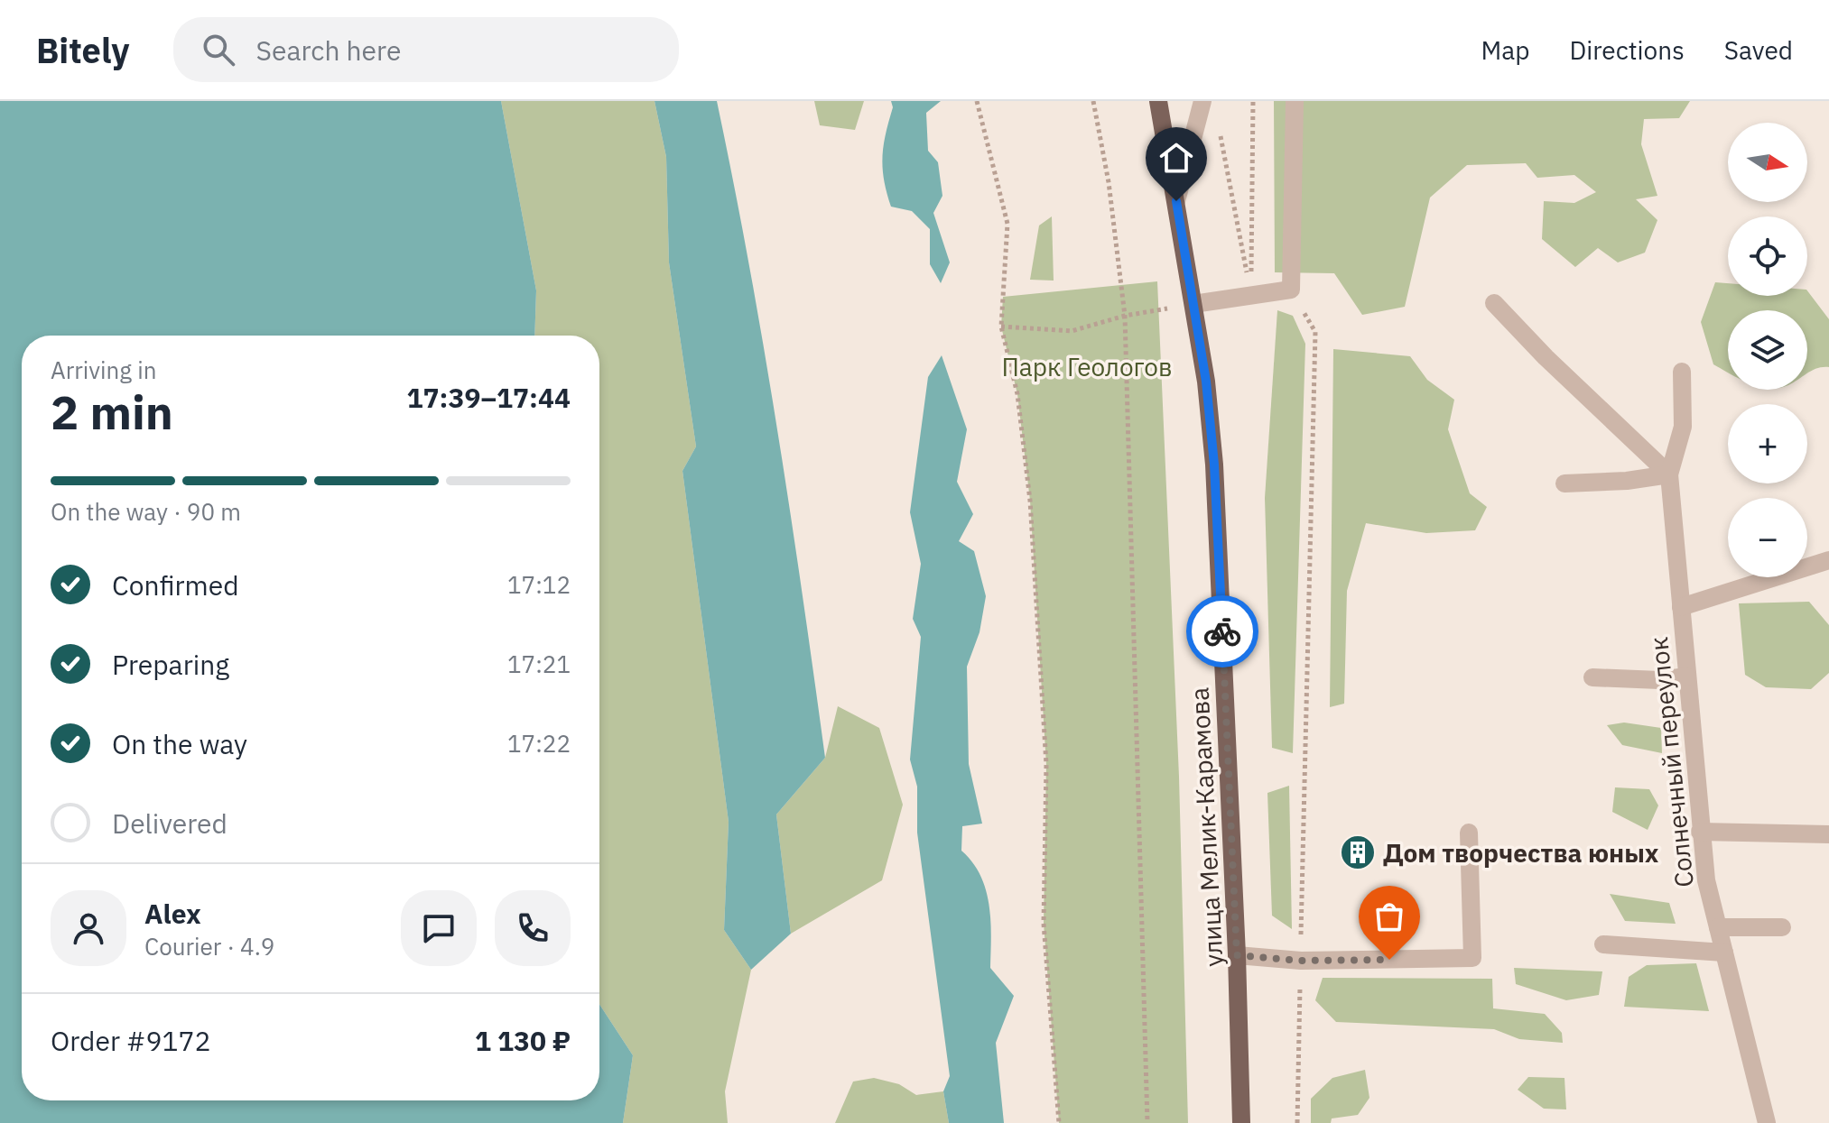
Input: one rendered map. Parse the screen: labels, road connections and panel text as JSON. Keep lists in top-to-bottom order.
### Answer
{
  "streets": {
    "main road": ["улица Мелик-Карамова"],
    "street": ["Солнечный переулок"]
  },
  "parks": ["Парк Геологов"],
  "places": {
    "building": ["Дом творчества юных"]
  },
  "north": "right",
  "page": {
    "header": "Bitely",
    "search": "Search here",
    "nav": ["Map", "Directions", "Saved"],
    "map_buttons": ["+", "−"],
    "heading": ["2 min", "Arriving in", "17:39–17:44"],
    "panel": [
      "Alex",
      "Courier · 4.9",
      "Order #9172",
      "1 130 ₽"
    ],
    "bar": "On the way · 90 m",
    "list": [
      ["Confirmed", "17:12"],
      ["Preparing", "17:21"],
      ["On the way", "17:22"],
      "Delivered"
    ]
  }
}
